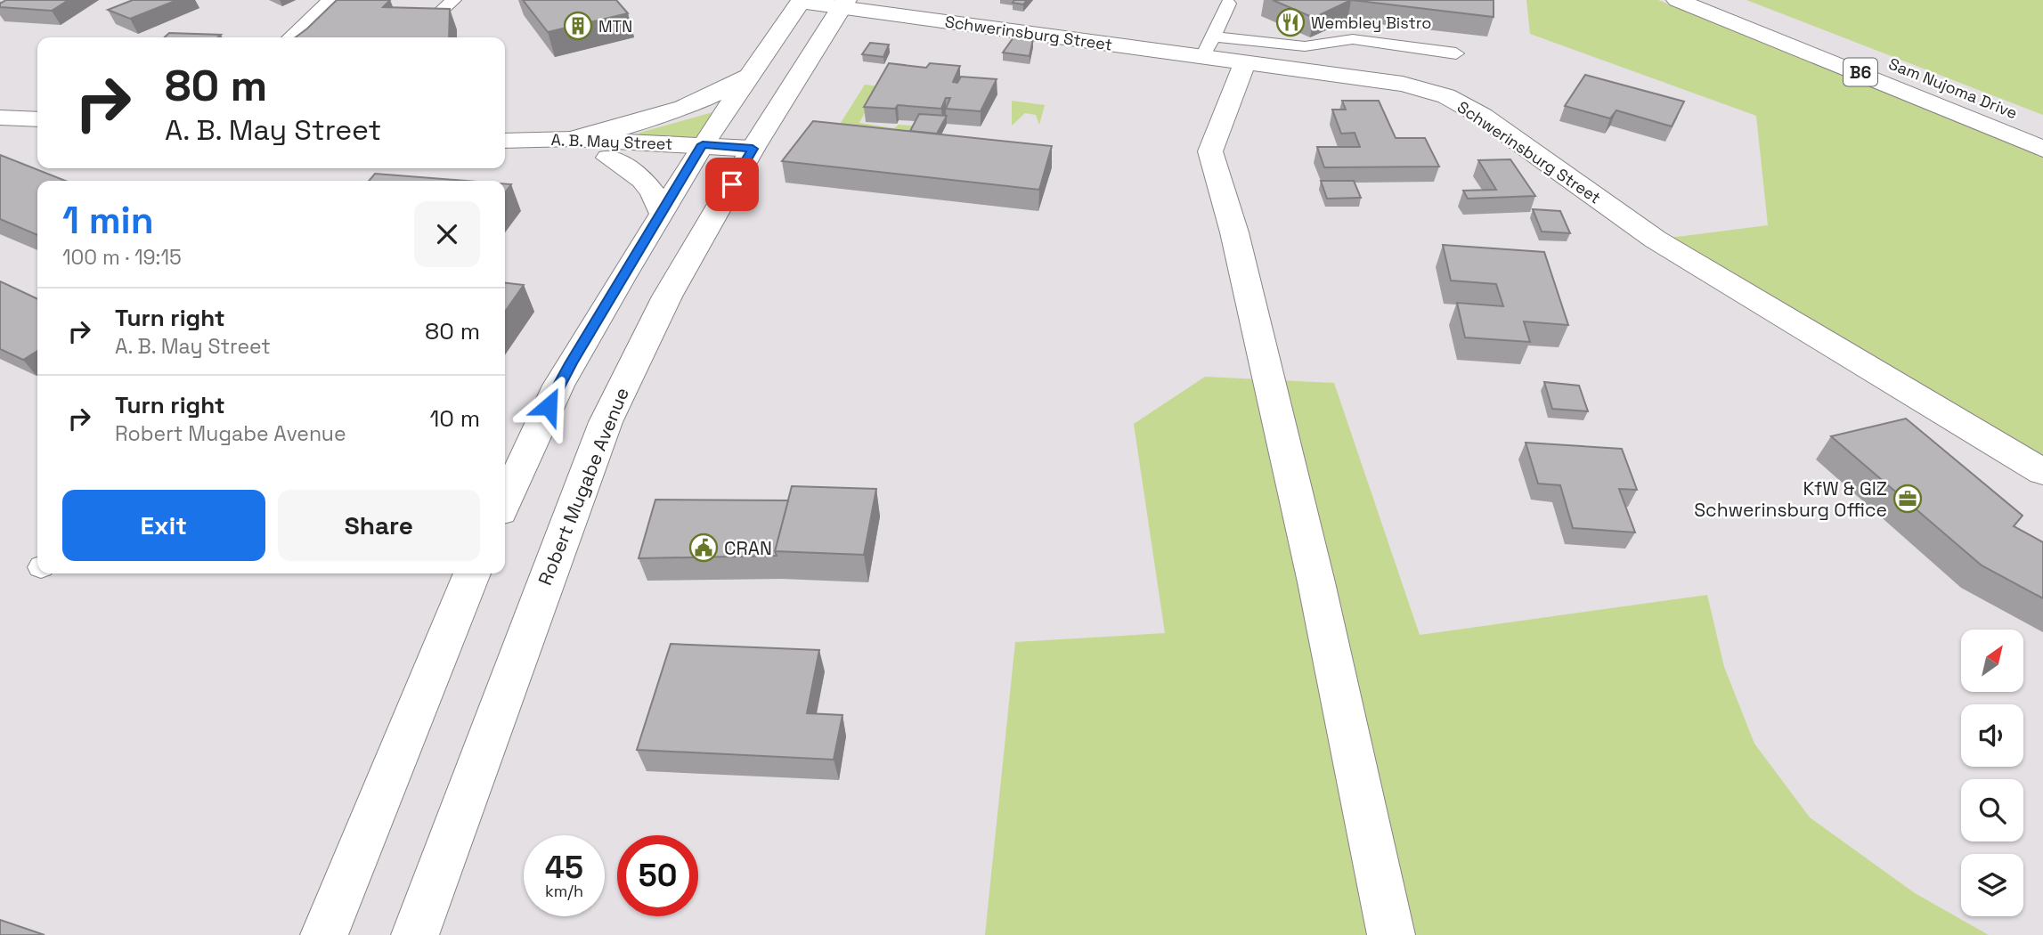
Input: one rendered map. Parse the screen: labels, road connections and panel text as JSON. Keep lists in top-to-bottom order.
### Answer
{
  "streets": {
    "main road": [
      "Schwerinsburg Street",
      "B6",
      "Sam Nujoma Drive",
      "A. B. May Street",
      "Robert Mugabe Avenue"
    ]
  },
  "crossings": [
    ["Schwerinsburg Street", "Robert Mugabe Avenue"],
    ["A. B. May Street", "Robert Mugabe Avenue"]
  ],
  "places": {
    "restaurant": ["Wembley Bistro"],
    "building": ["MTN"],
    "office": ["KfW & GIZ Schwerinsburg Office"],
    "public building": ["CRAN"]
  },
  "north": "top right",
  "page": {
    "turn": ["80 m", "A. B. May Street"],
    "heading": ["1 min", "100 m · 19:15"],
    "list": [
      {
        "name": "Turn right",
        "note": "A. B. May Street",
        "value": "80 m"
      },
      {
        "name": "Turn right",
        "note": "Robert Mugabe Avenue",
        "value": "10 m"
      }
    ],
    "buttons": ["Exit", "Share"],
    "speed": "45 km/h",
    "limit": "50"
  }
}
